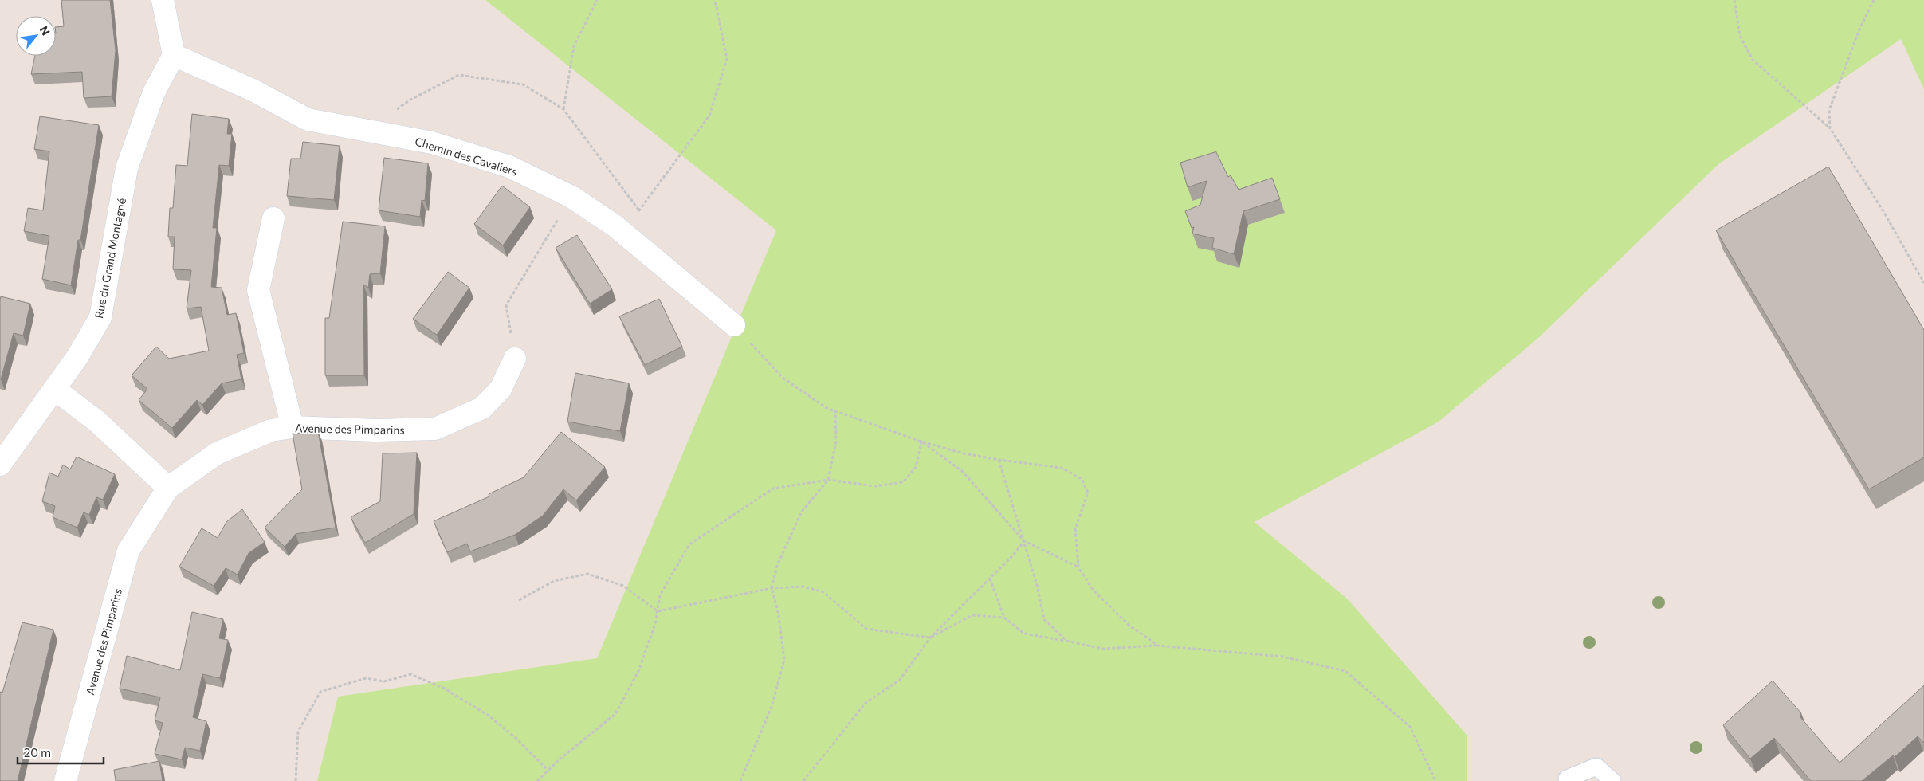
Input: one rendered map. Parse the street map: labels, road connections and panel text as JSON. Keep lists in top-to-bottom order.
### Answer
{
  "streets": {
    "street": ["Chemin des Cavaliers", "Rue du Grand Montagné", "Avenue des Pimparins"]
  },
  "crossings": [
    ["Chemin des Cavaliers", "Rue du Grand Montagné"]
  ],
  "scale_bar": "20 m",
  "north": "top right"
}
